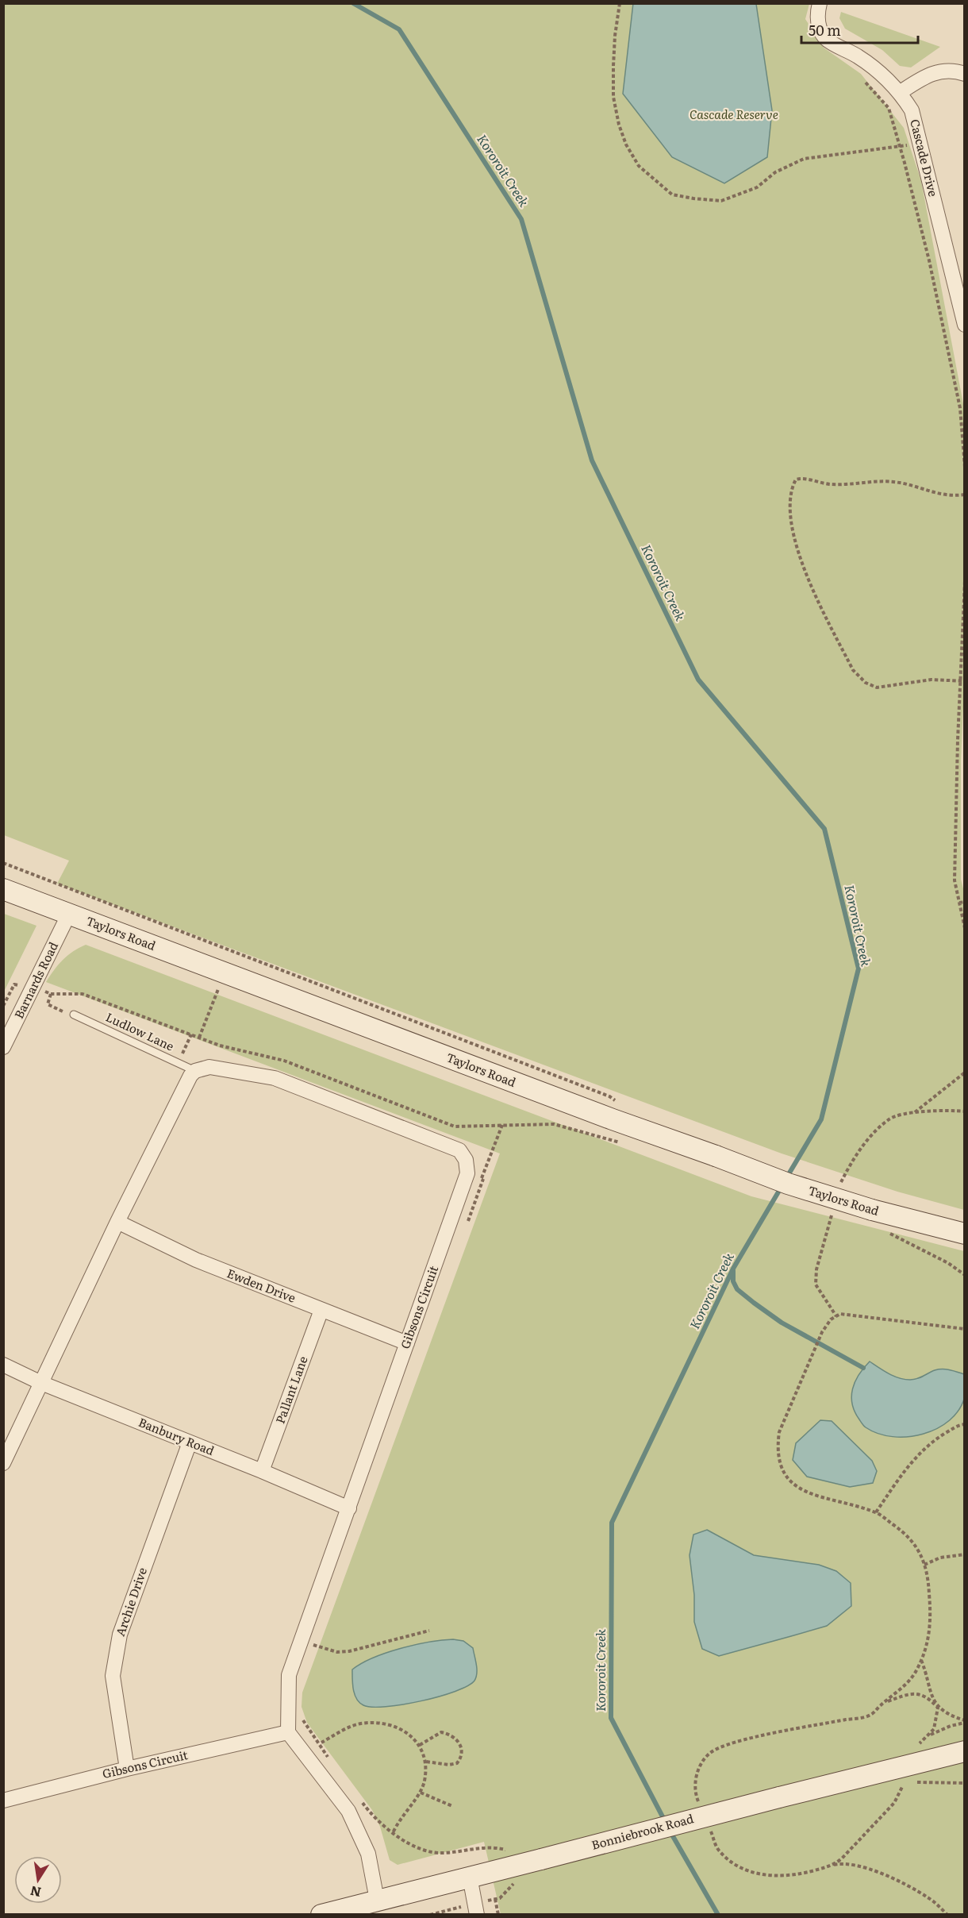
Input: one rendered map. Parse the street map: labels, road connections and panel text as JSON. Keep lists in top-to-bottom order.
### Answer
{
  "streets": {
    "street": [
      "Cascade Drive",
      "Taylors Road",
      "Barnards Road",
      "Ewden Drive",
      "Gibsons Circuit",
      "Pallant Lane",
      "Banbury Road",
      "Archie Drive",
      "Bonniebrook Road"
    ],
    "lane": ["Ludlow Lane"]
  },
  "crossings": [
    ["Taylors Road", "Barnards Road"],
    ["Ewden Drive", "Gibsons Circuit"],
    ["Ewden Drive", "Pallant Lane"],
    ["Gibsons Circuit", "Banbury Road"],
    ["Gibsons Circuit", "Archie Drive"],
    ["Pallant Lane", "Banbury Road"],
    ["Banbury Road", "Archie Drive"]
  ],
  "water": ["Kororoit Creek"],
  "parks": ["Cascade Reserve"],
  "scale_bar": "50 m",
  "north": "bottom"
}
